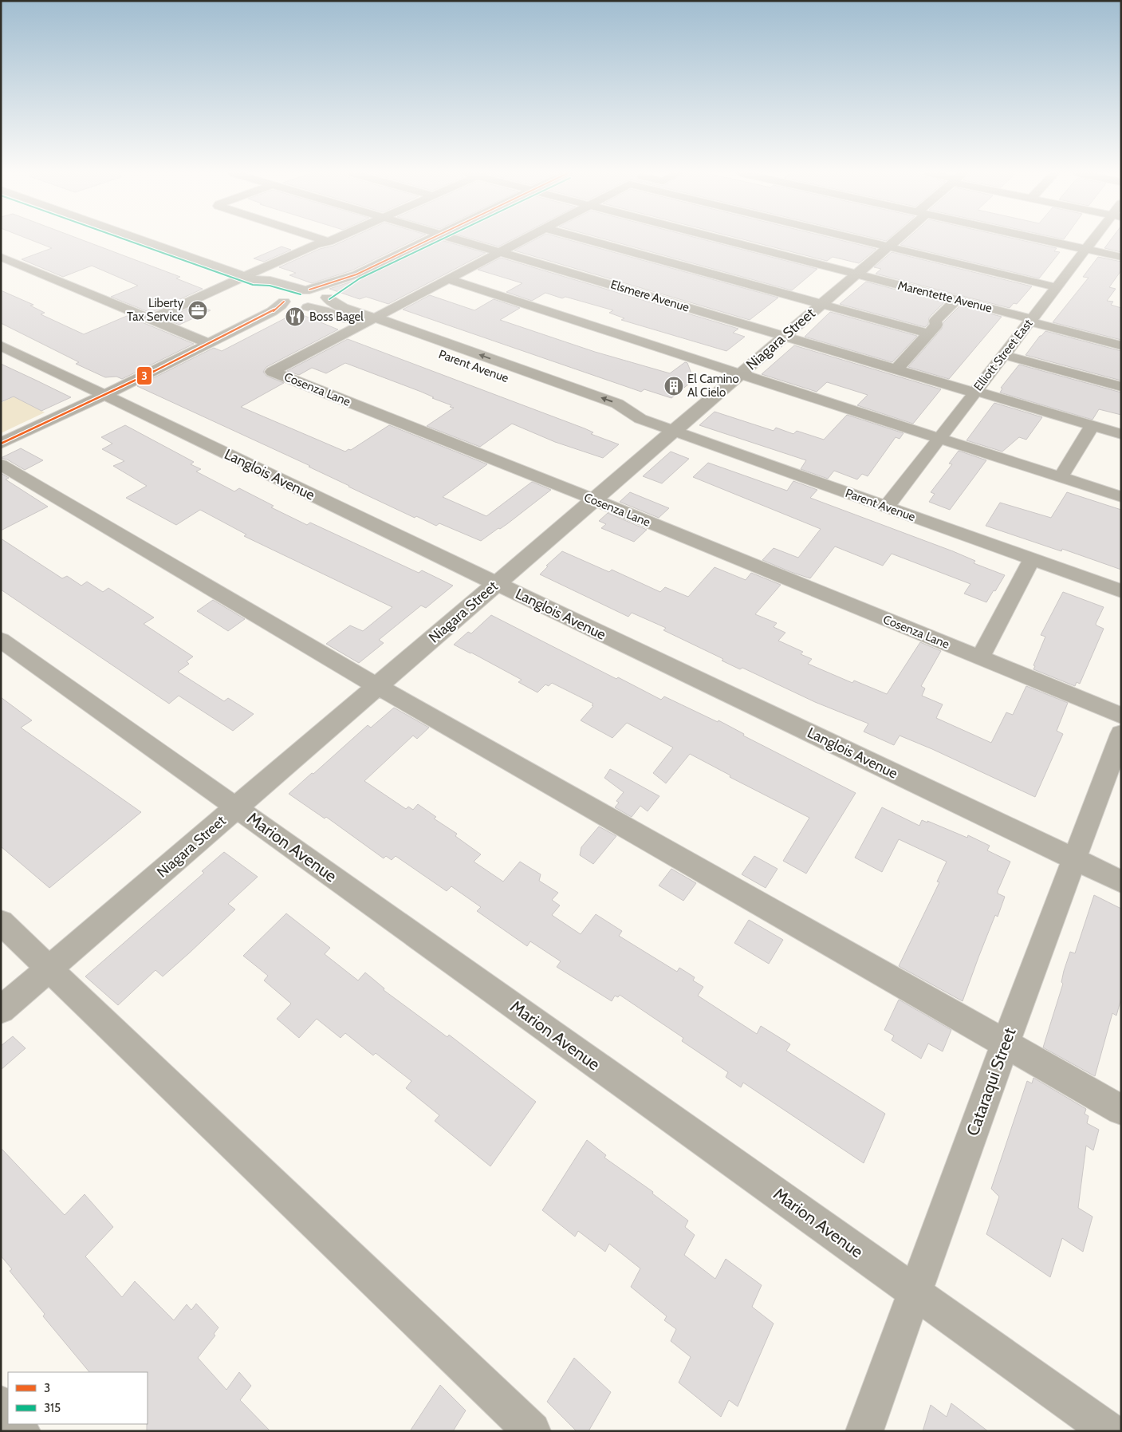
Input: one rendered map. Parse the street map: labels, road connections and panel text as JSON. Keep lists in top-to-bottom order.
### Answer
{
  "streets": {
    "street": [
      "Elsmere Avenue",
      "Marentette Avenue",
      "Niagara Street",
      "Elliott Street East",
      "Parent Avenue",
      "Cosenza Lane",
      "Langlois Avenue",
      "Marion Avenue",
      "Cataraqui Street"
    ]
  },
  "crossings": [
    ["Elsmere Avenue", "Niagara Street"],
    ["Elsmere Avenue", "Elliott Street East"],
    ["Elsmere Avenue", "Cosenza Lane"],
    ["Marentette Avenue", "Niagara Street"],
    ["Marentette Avenue", "Elliott Street East"],
    ["Niagara Street", "Parent Avenue"],
    ["Niagara Street", "Cosenza Lane"],
    ["Niagara Street", "Langlois Avenue"],
    ["Niagara Street", "Marion Avenue"],
    ["Elliott Street East", "Parent Avenue"],
    ["Elliott Street East", "Cosenza Lane"],
    ["Parent Avenue", "Cosenza Lane"],
    ["Langlois Avenue", "Cataraqui Street"],
    ["Marion Avenue", "Cataraqui Street"]
  ],
  "places": {
    "office": ["Liberty Tax Service"],
    "restaurant": ["Boss Bagel"],
    "building": ["El Camino Al Cielo"]
  },
  "lines": ["transit line 3", "transit line 315"],
  "legend": ["3", "315"]
}
